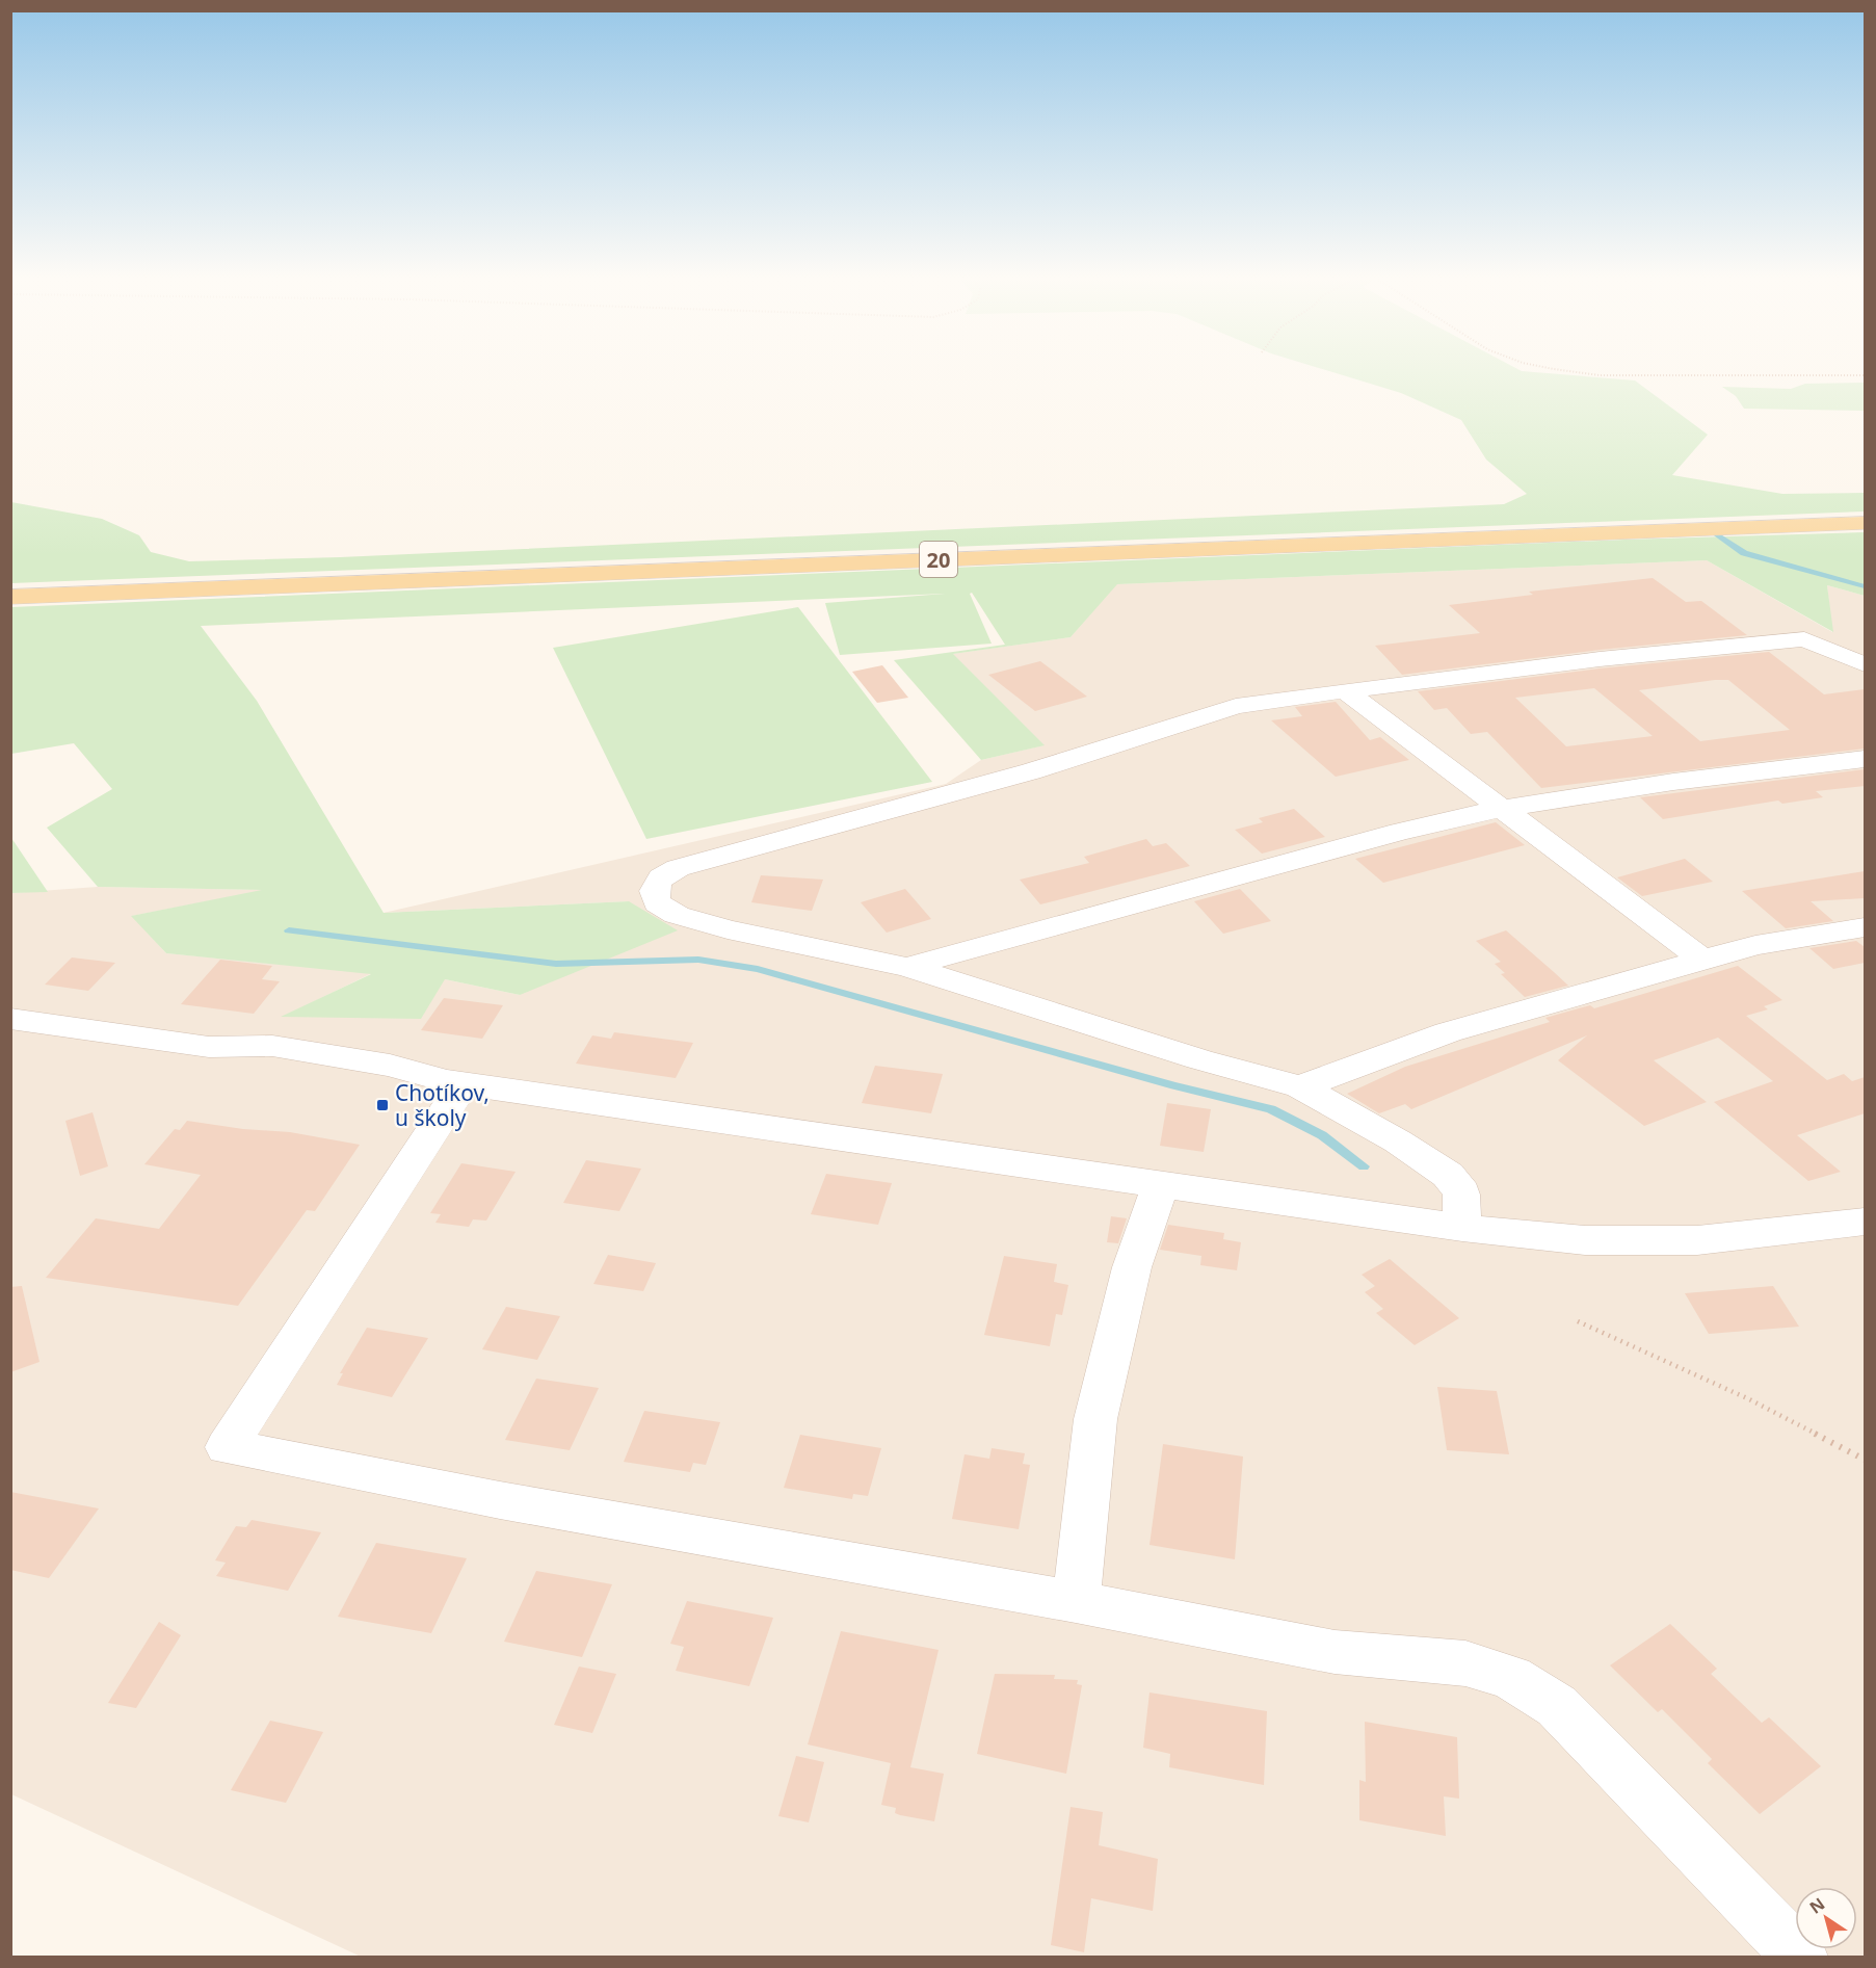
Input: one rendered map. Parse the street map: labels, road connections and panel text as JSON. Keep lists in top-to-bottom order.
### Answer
{
  "streets": {
    "main road": ["20"]
  },
  "places": {
    "transit": ["Chotíkov, u školy"]
  },
  "north": "top left"
}
